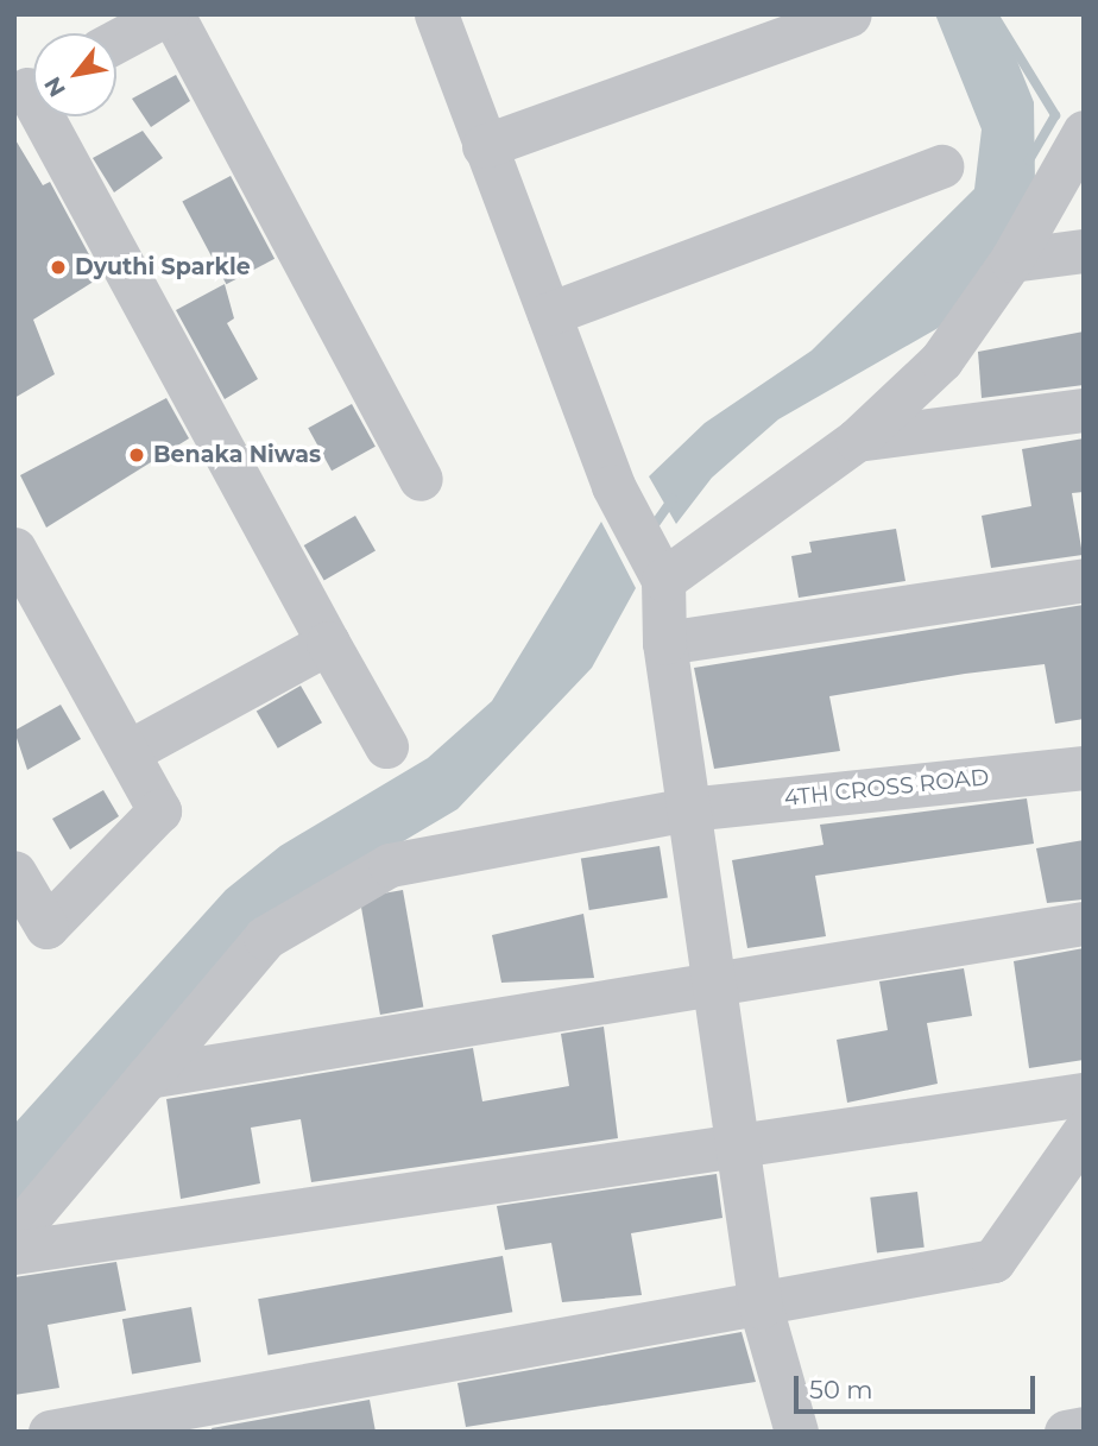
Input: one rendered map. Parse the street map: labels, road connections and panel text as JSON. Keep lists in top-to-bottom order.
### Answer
{
  "streets": {
    "street": ["4TH CROSS ROAD"]
  },
  "places": ["Dyuthi Sparkle", "Benaka Niwas"],
  "scale_bar": "50 m",
  "north": "bottom left"
}
